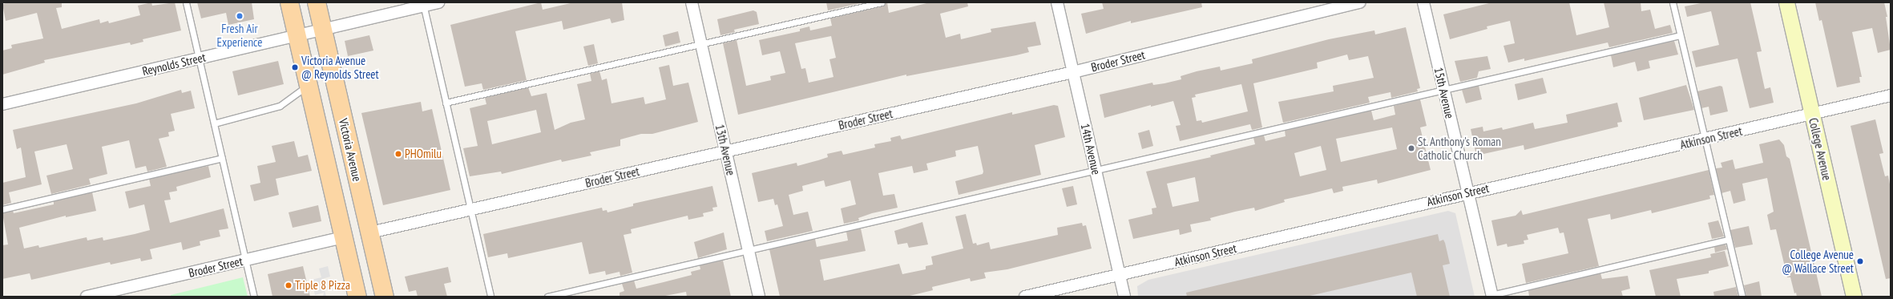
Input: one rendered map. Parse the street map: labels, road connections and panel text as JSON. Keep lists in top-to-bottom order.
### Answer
{
  "streets": {
    "main road": ["Victoria Avenue"],
    "street": [
      "Broder Street",
      "Reynolds Street",
      "15th Avenue",
      "Atkinson Street",
      "14th Avenue",
      "College Avenue",
      "13th Avenue"
    ]
  },
  "crossings": [
    ["Broder Street", "14th Avenue"],
    ["Broder Street", "Victoria Avenue"],
    ["Broder Street", "13th Avenue"],
    ["Reynolds Street", "Victoria Avenue"],
    ["15th Avenue", "Atkinson Street"],
    ["Atkinson Street", "14th Avenue"],
    ["Atkinson Street", "College Avenue"]
  ],
  "places": [
    "Fresh Air Experience",
    "Victoria Avenue @ Reynolds Street",
    "St. Anthony's Roman Catholic Church",
    "PHOmilu",
    "College Avenue @ Wallace Street",
    "Triple 8 Pizza"
  ]
}
